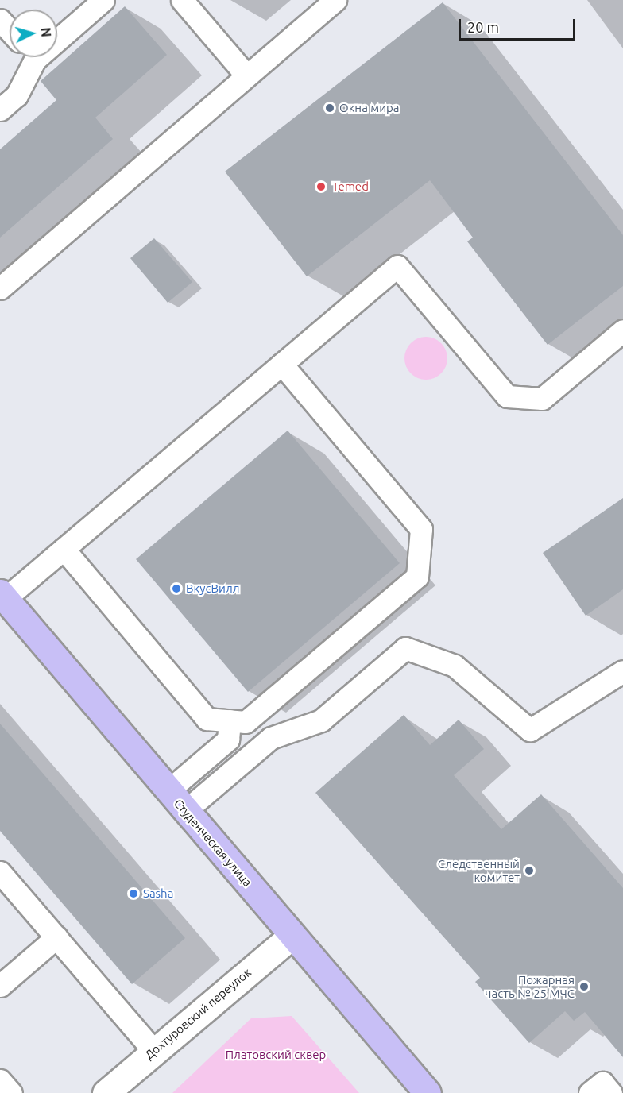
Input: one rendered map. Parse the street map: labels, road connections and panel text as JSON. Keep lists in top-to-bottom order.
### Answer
{
  "streets": {
    "street": ["Студенческая улица", "Дохтуровский переулок"]
  },
  "crossings": [
    ["Студенческая улица", "Дохтуровский переулок"]
  ],
  "parks": ["Платовский сквер"],
  "places": [
    "Окна мира",
    "Temed",
    "ВкусВилл",
    "Следственный комитет",
    "Sasha",
    "Пожарная часть № 25 МЧС"
  ],
  "scale_bar": "20 m",
  "north": "right"
}
